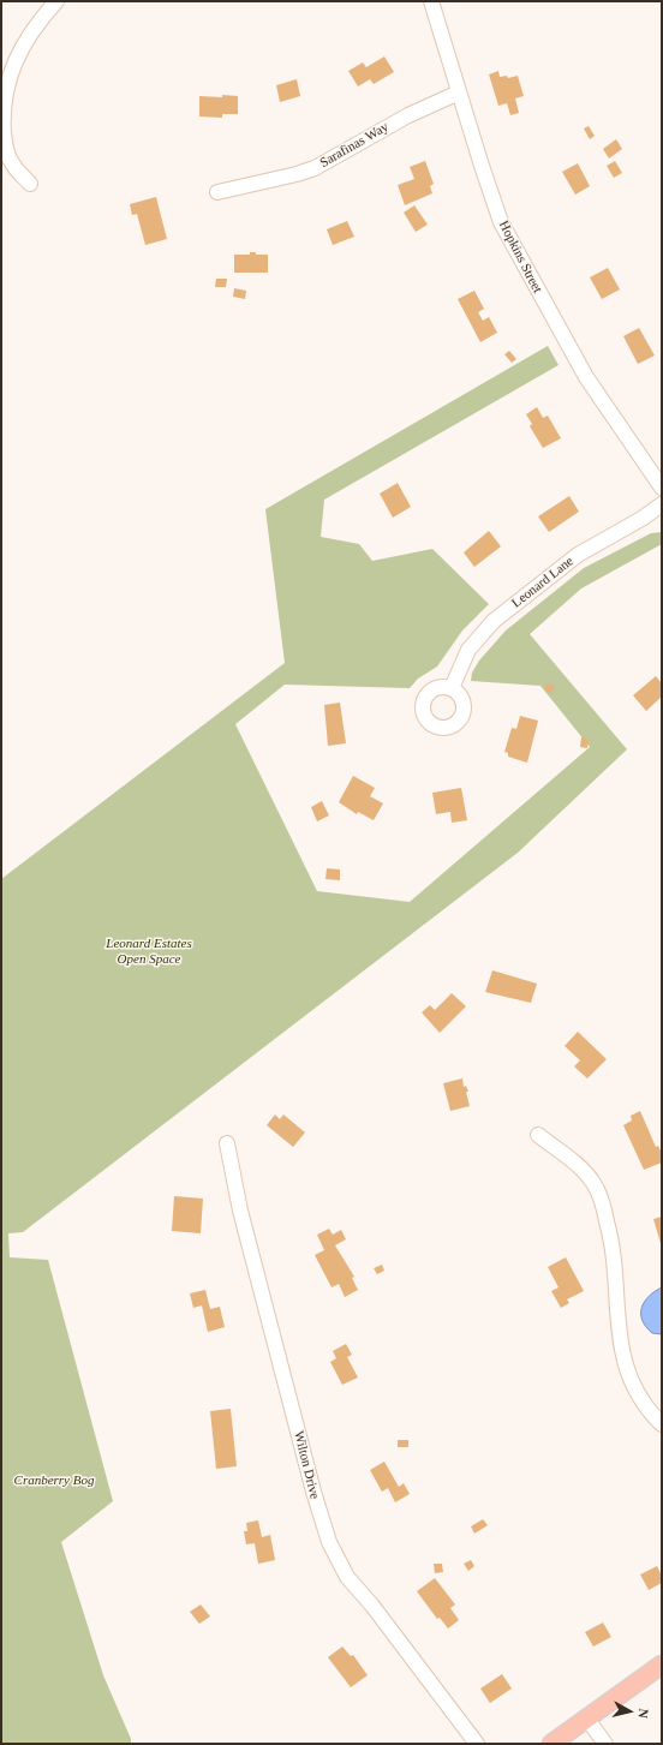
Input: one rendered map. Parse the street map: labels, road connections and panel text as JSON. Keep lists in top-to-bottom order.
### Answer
{
  "streets": {
    "street": [
      "Sarafinas Way",
      "Hopkins Street",
      "Leonard Lane",
      "Wilton Drive"
    ]
  },
  "crossings": [
    ["Sarafinas Way", "Hopkins Street"]
  ],
  "parks": ["Leonard Estates Open Space", "Cranberry Bog"],
  "north": "right"
}
